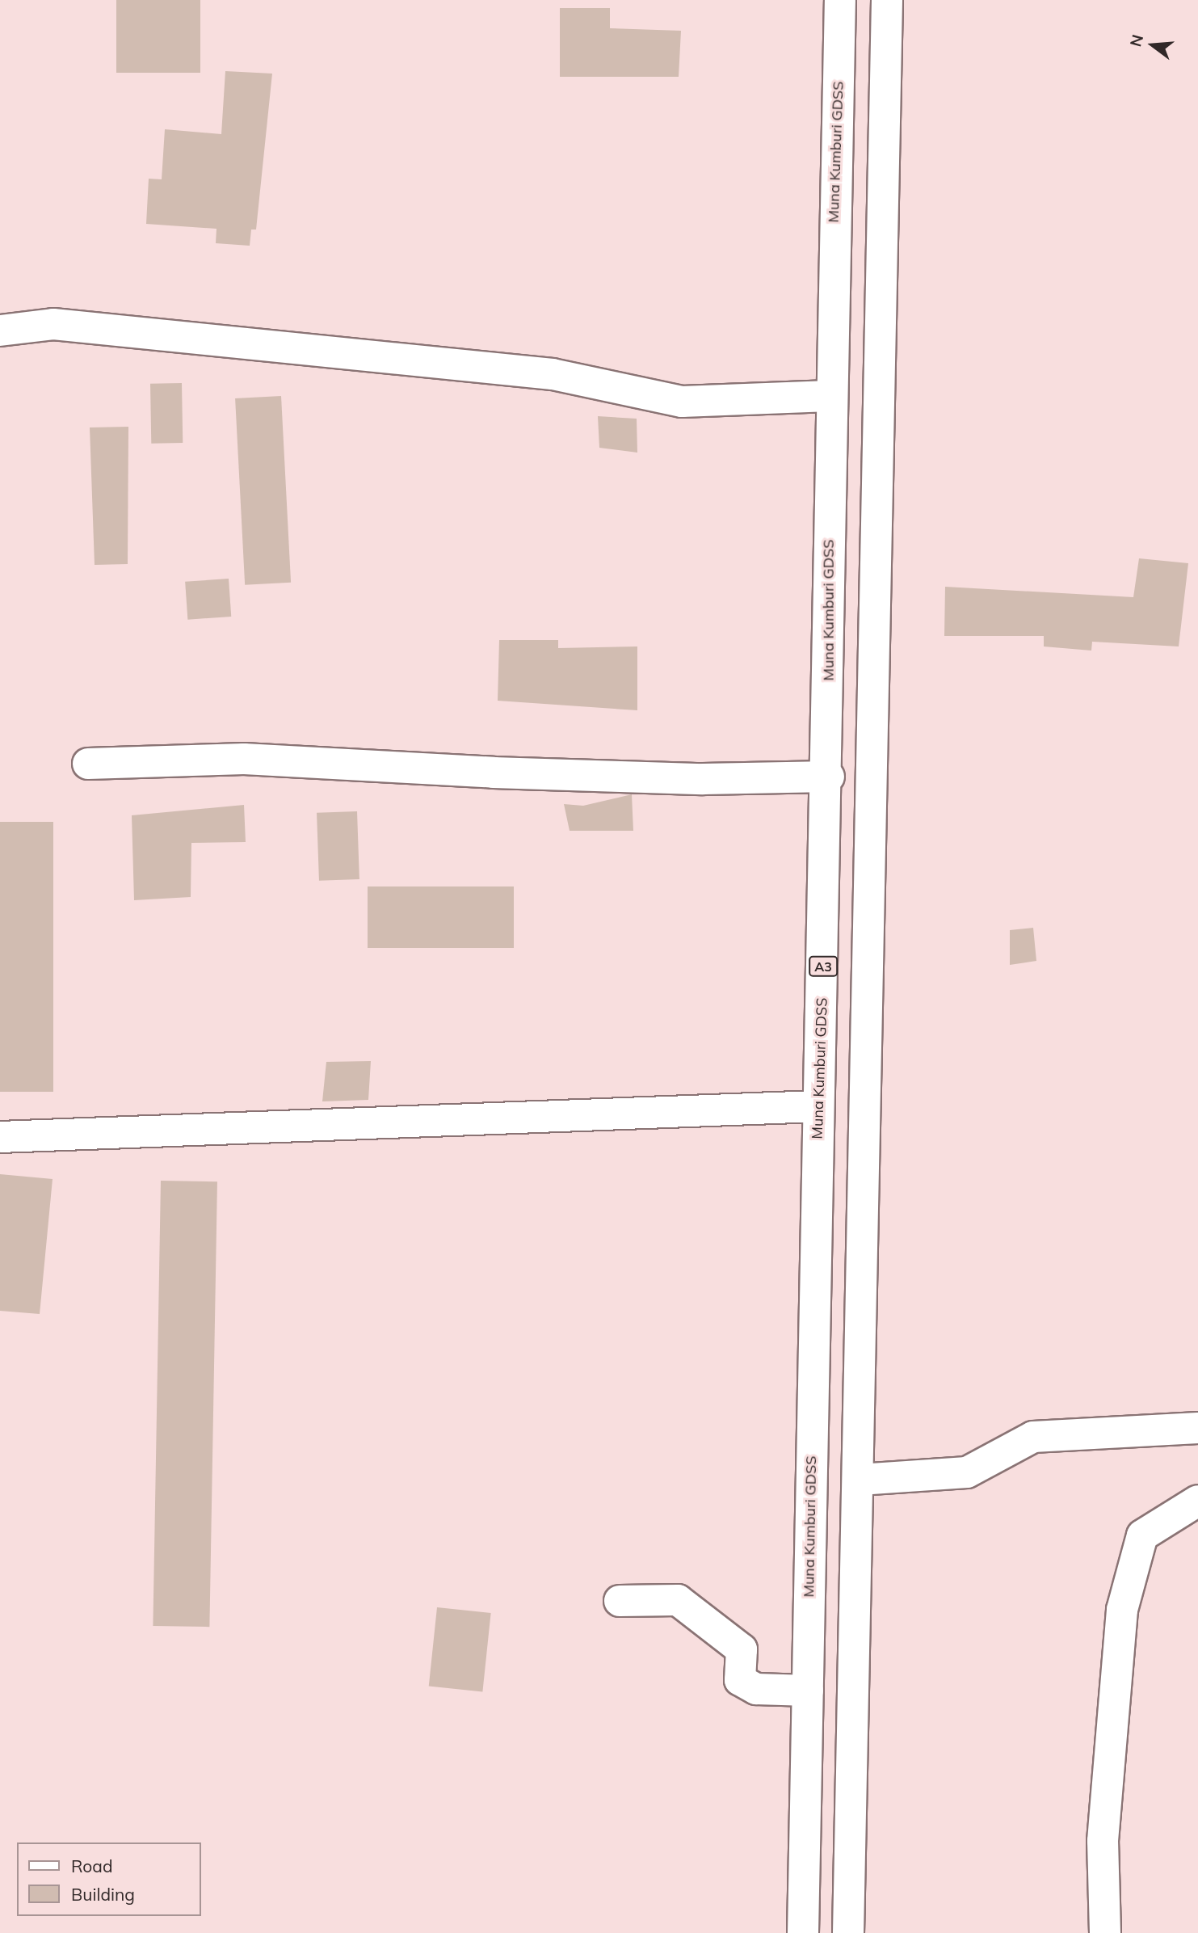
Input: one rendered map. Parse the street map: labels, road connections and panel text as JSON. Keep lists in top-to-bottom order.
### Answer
{
  "streets": {
    "main road": ["Muna Kumburi GDSS", "A3"]
  },
  "legend": ["Road", "Building"],
  "north": "left"
}
